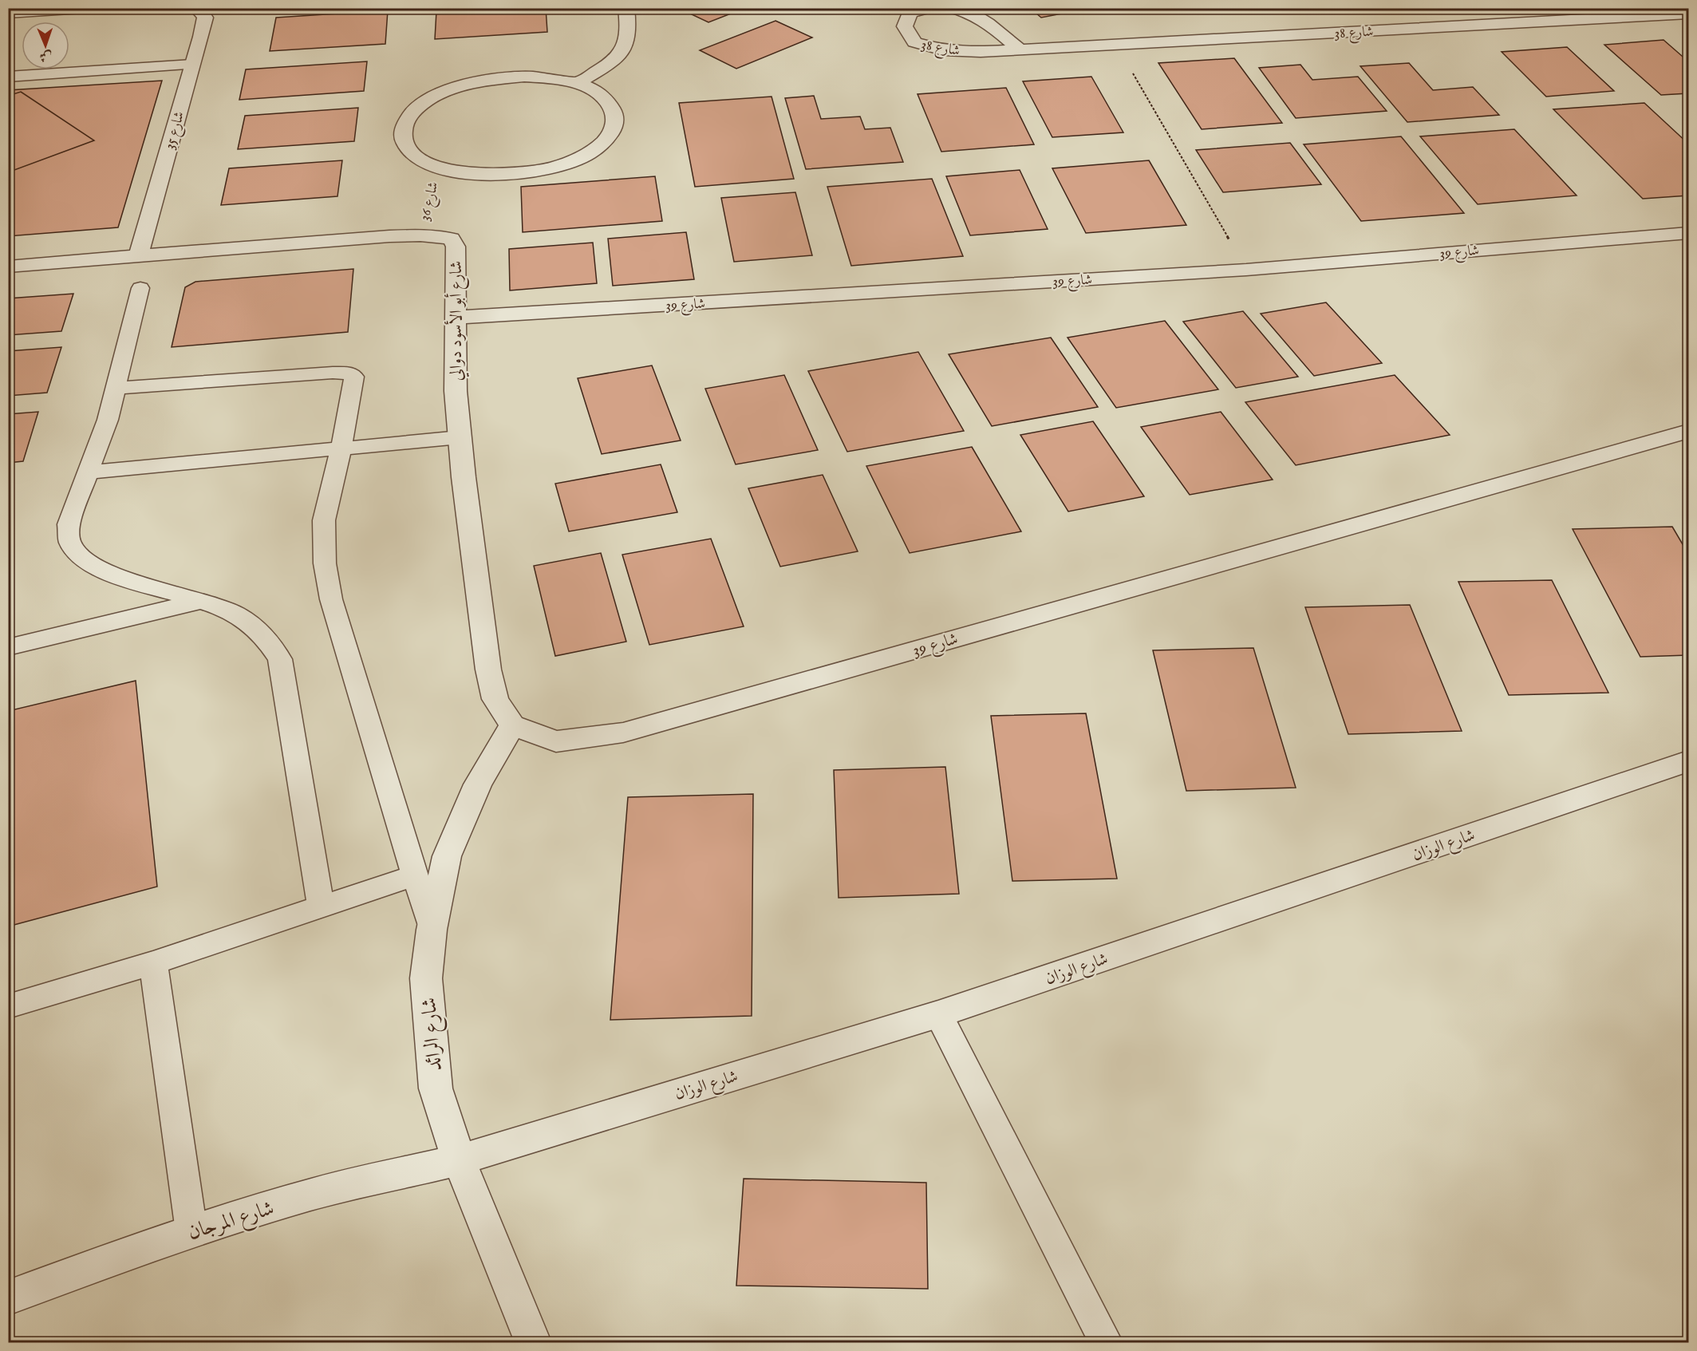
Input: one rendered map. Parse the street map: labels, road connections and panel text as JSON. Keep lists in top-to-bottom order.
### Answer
{
  "streets": {
    "street": [
      "شارع 38",
      "شارع 35",
      "شارع 39",
      "شارع أبو الأسود دوالي",
      "شارع الوزان",
      "شارع الرائد",
      "شارع المرجان"
    ]
  },
  "crossings": [
    ["شارع 35", "شارع أبو الأسود دوالي"],
    ["شارع 39", "شارع أبو الأسود دوالي"],
    ["شارع 39", "شارع الرائد"],
    ["شارع أبو الأسود دوالي", "شارع الرائد"],
    ["شارع الوزان", "شارع الرائد"],
    ["شارع الوزان", "شارع المرجان"],
    ["شارع الرائد", "شارع المرجان"]
  ],
  "north": "bottom"
}
